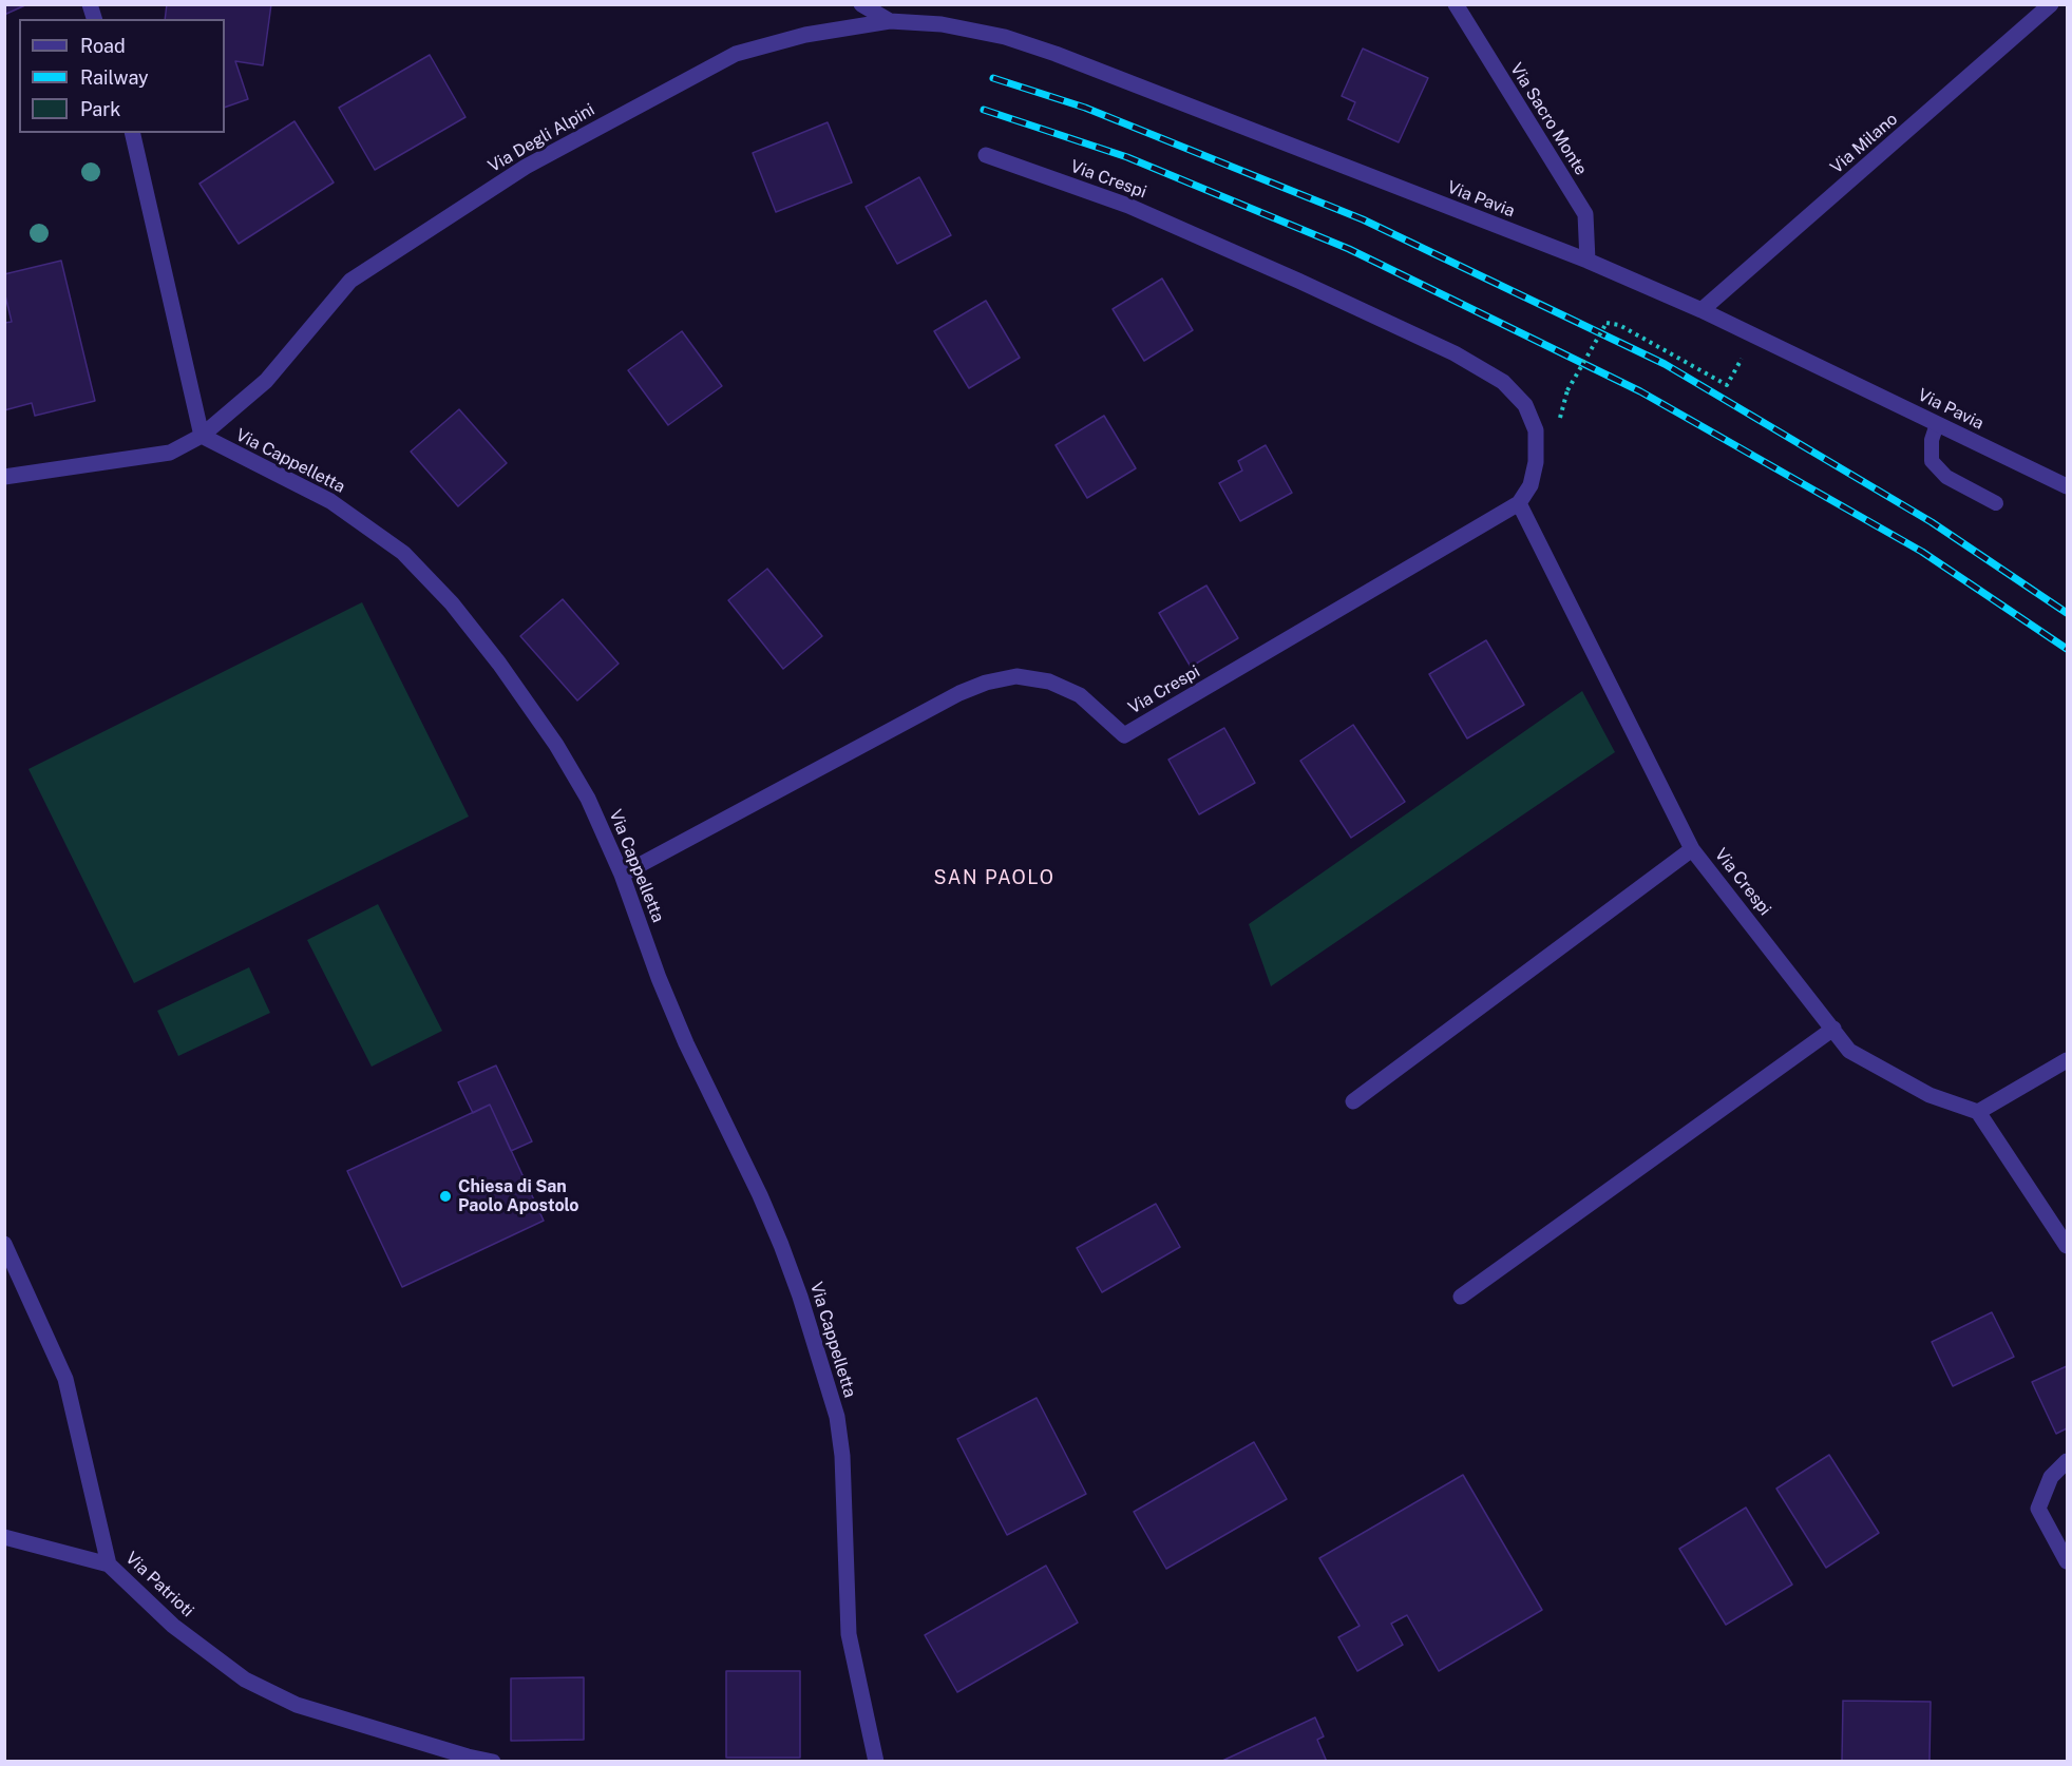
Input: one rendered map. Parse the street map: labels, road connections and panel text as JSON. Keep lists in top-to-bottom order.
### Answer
{
  "streets": {
    "street": [
      "Via Sacro Monte",
      "Via Degli Alpini",
      "Via Milano",
      "Via Crespi",
      "Via Pavia",
      "Via Cappelletta",
      "Via Patrioti"
    ]
  },
  "crossings": [
    ["Via Sacro Monte", "Via Pavia"],
    ["Via Degli Alpini", "Via Pavia"],
    ["Via Degli Alpini", "Via Cappelletta"],
    ["Via Milano", "Via Pavia"],
    ["Via Crespi", "Via Cappelletta"]
  ],
  "districts": ["SAN PAOLO"],
  "places": ["Chiesa di San Paolo Apostolo"],
  "legend": ["Road", "Railway", "Park"]
}
